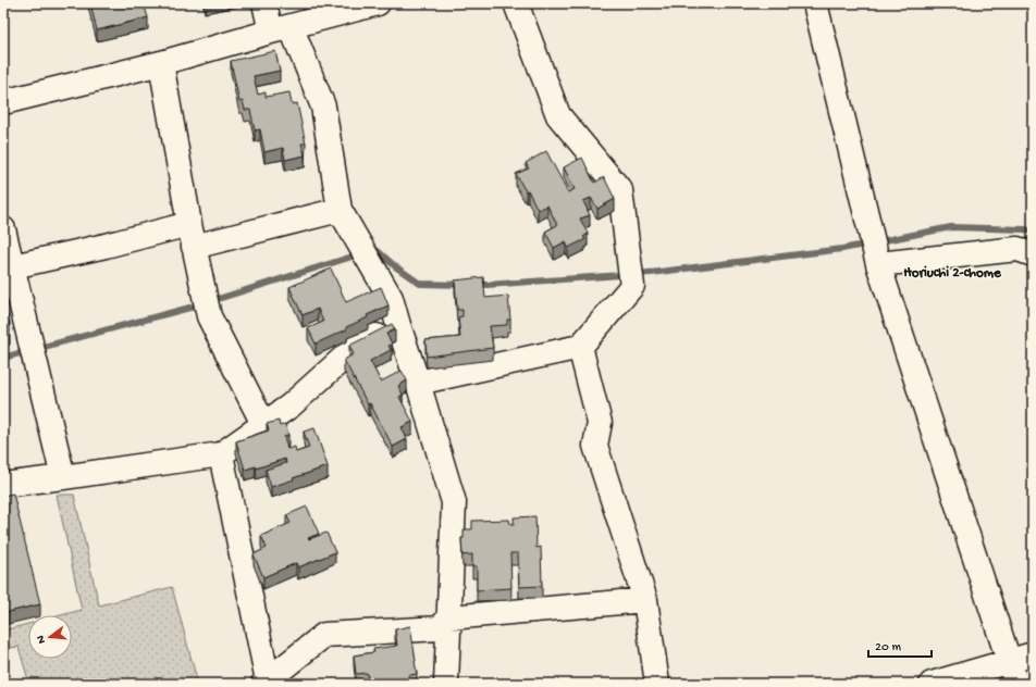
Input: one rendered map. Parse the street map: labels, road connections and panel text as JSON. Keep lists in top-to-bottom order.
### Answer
{
  "districts": ["Horiuchi 2-chome"],
  "scale_bar": "20 m",
  "north": "left"
}
